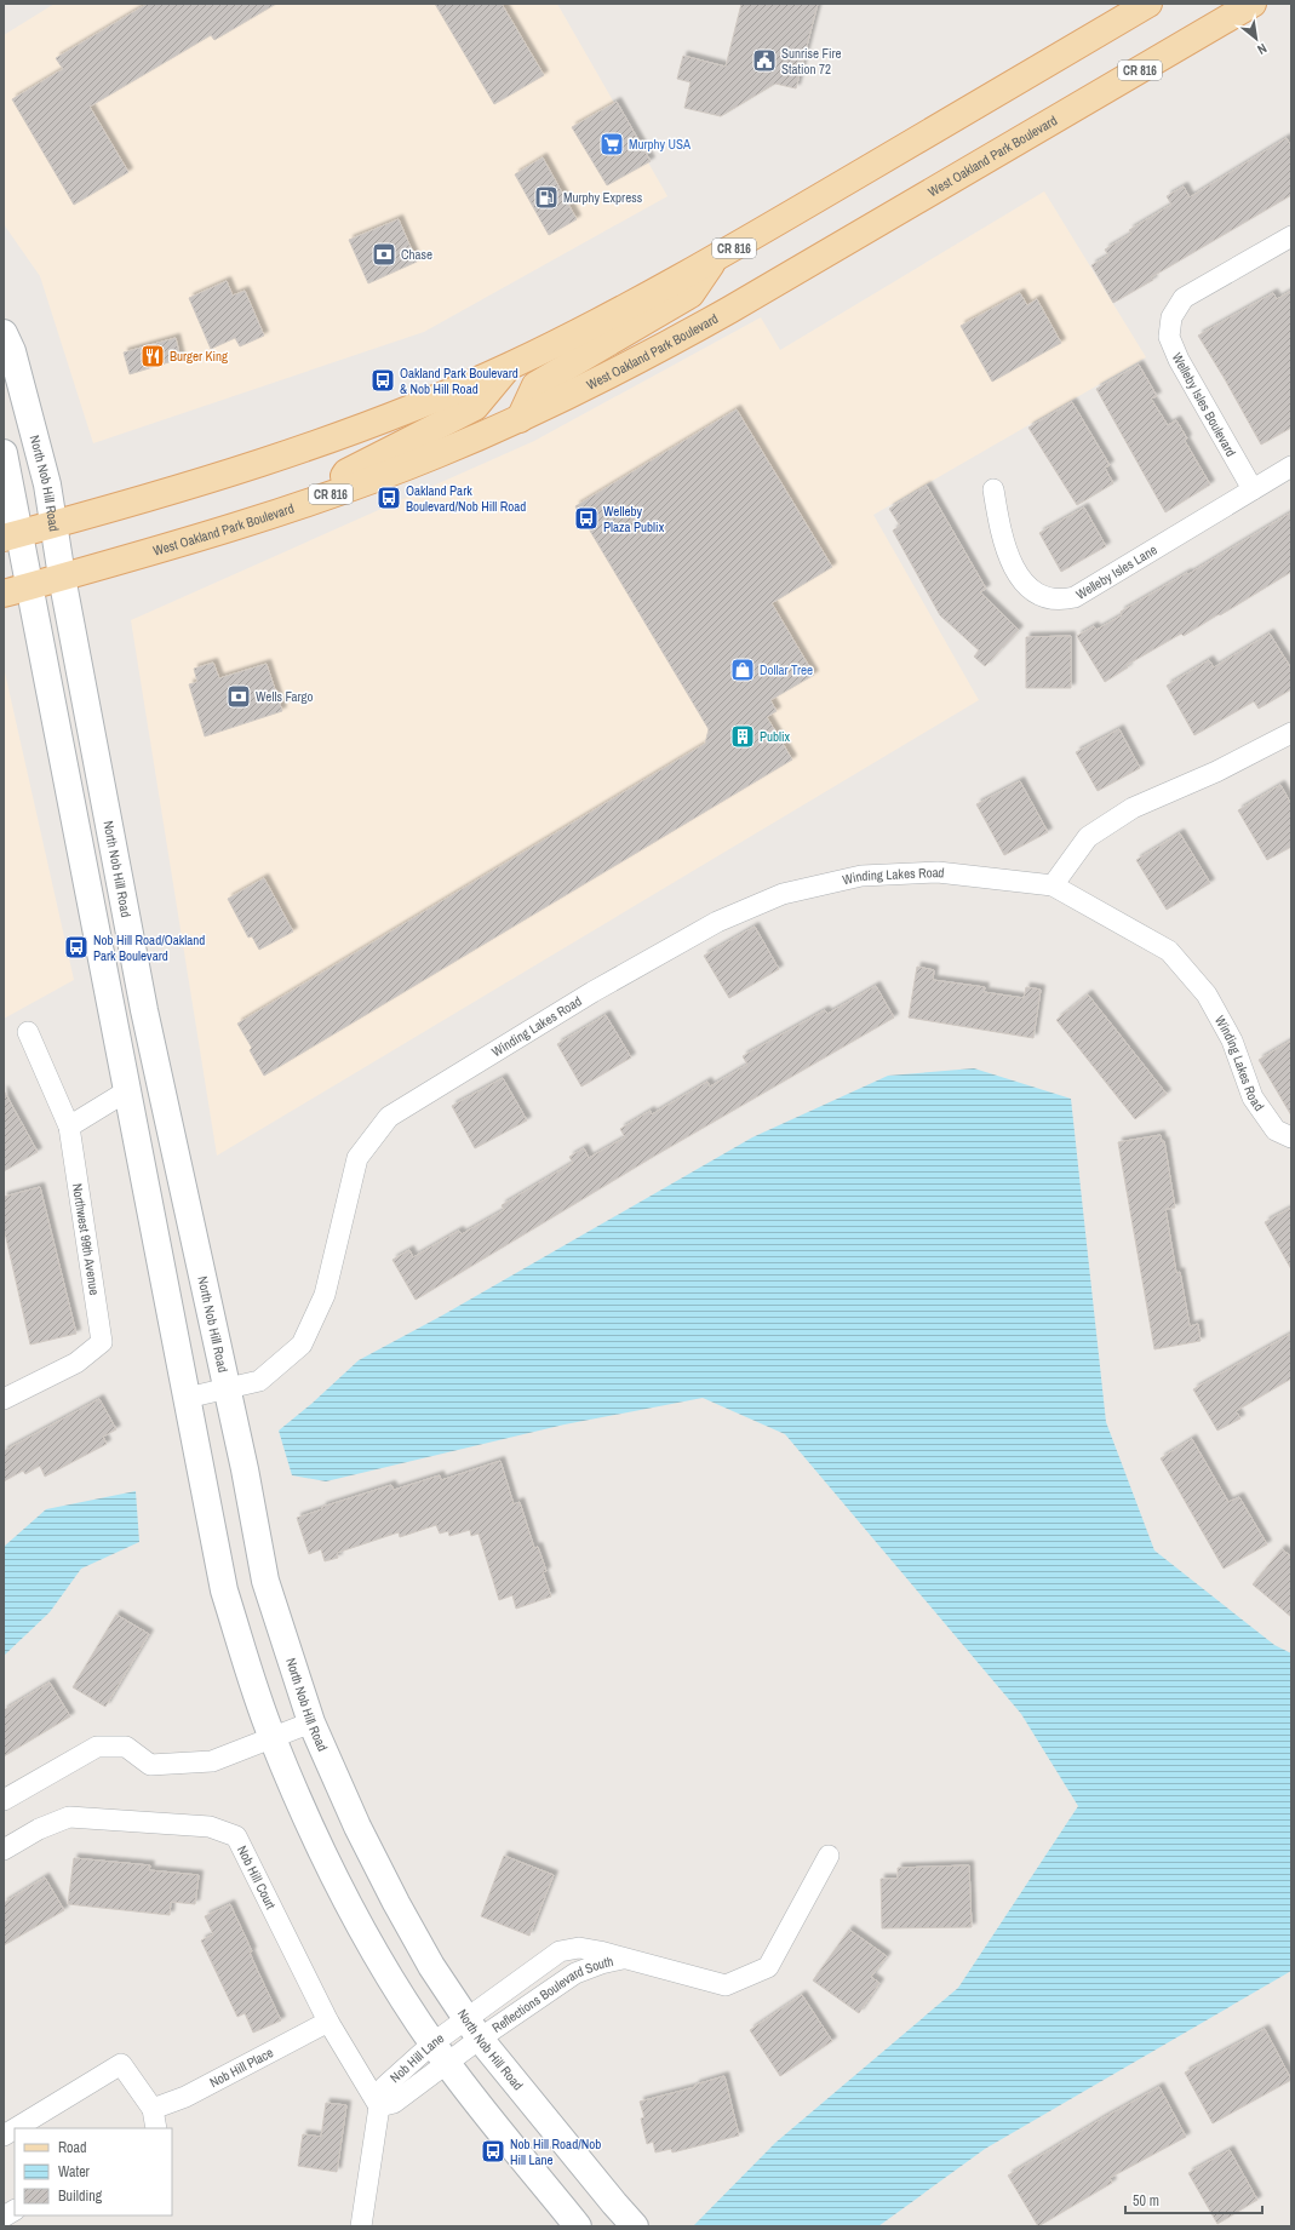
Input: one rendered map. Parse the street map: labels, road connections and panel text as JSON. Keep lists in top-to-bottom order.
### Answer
{
  "streets": {
    "main road": ["CR 816", "West Oakland Park Boulevard", "North Nob Hill Road"],
    "street": [
      "Welleby Isles Boulevard",
      "Welleby Isles Lane",
      "Winding Lakes Road",
      "Northwest 99th Avenue",
      "Nob Hill Court",
      "Reflections Boulevard South",
      "Nob Hill Lane",
      "Nob Hill Place"
    ]
  },
  "crossings": [
    ["CR 816", "North Nob Hill Road"],
    ["West Oakland Park Boulevard", "North Nob Hill Road"],
    ["Welleby Isles Boulevard", "Welleby Isles Lane"],
    ["North Nob Hill Road", "Winding Lakes Road"],
    ["North Nob Hill Road", "Reflections Boulevard South"],
    ["North Nob Hill Road", "Nob Hill Lane"],
    ["Nob Hill Court", "Nob Hill Lane"],
    ["Nob Hill Court", "Nob Hill Place"],
    ["Reflections Boulevard South", "Nob Hill Lane"]
  ],
  "places": {
    "public building": ["Sunrise Fire Station 72"],
    "supermarket": ["Murphy USA"],
    "fuel station": ["Murphy Express"],
    "bank": ["Chase", "Wells Fargo"],
    "restaurant": ["Burger King"],
    "bus stop": [
      "Oakland Park Boulevard & Nob Hill Road",
      "Oakland Park Boulevard/Nob Hill Road",
      "Welleby Plaza Publix",
      "Nob Hill Road/Oakland Park Boulevard",
      "Nob Hill Road/Nob Hill Lane"
    ],
    "shop": ["Dollar Tree"],
    "building": ["Publix"]
  },
  "legend": ["Road", "Water", "Building"],
  "scale_bar": "50 m",
  "north": "bottom right"
}
